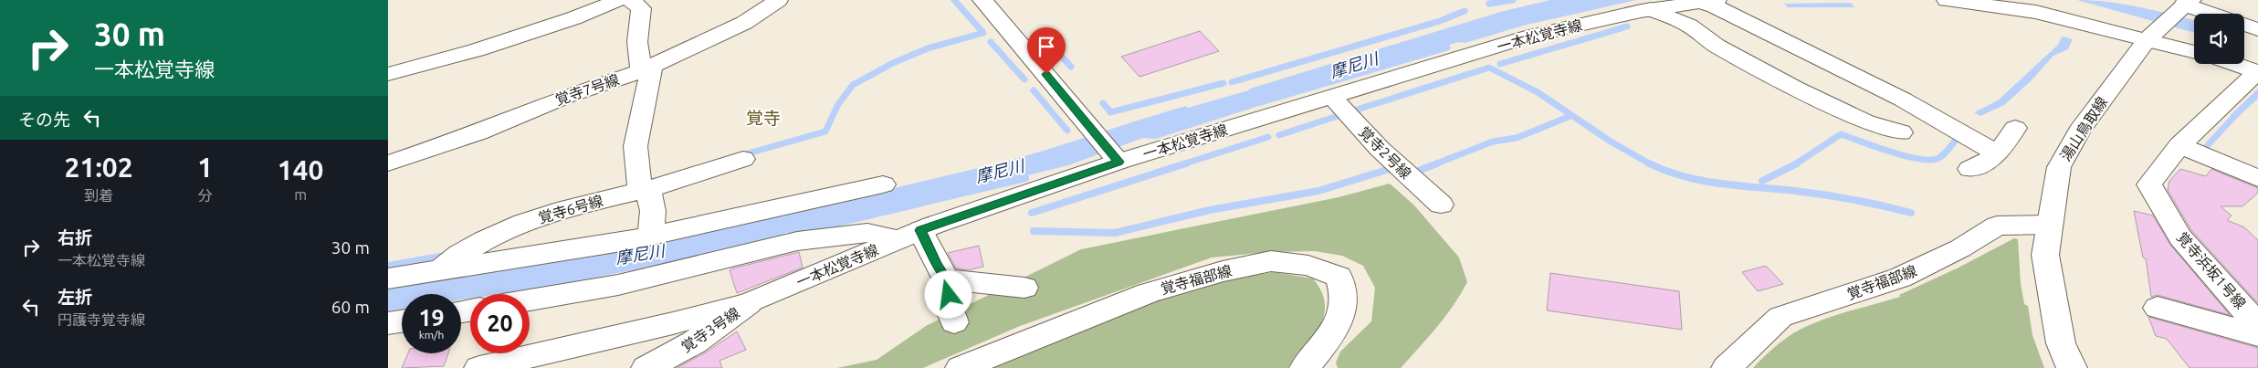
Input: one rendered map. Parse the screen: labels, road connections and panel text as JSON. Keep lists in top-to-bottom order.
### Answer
{
  "streets": {
    "street": [
      "一本松覚寺線",
      "覚寺7号線",
      "湯山鳥取線",
      "覚寺2号線",
      "覚寺6号線",
      "覚寺浜坂1号線",
      "覚寺福部線",
      "覚寺3号線"
    ]
  },
  "crossings": [
    ["一本松覚寺線", "覚寺2号線"],
    ["一本松覚寺線", "覚寺3号線"],
    ["湯山鳥取線", "覚寺福部線"]
  ],
  "districts": ["覚寺"],
  "water": ["摩尼川"],
  "page": {
    "turn": ["30 m", "一本松覚寺線"],
    "then": "その先",
    "eta": [
      "21:02",
      "到着",
      "1",
      "分",
      "140",
      "m"
    ],
    "list": [
      {
        "name": "右折",
        "note": "一本松覚寺線",
        "value": "30 m"
      },
      {
        "name": "左折",
        "note": "円護寺覚寺線",
        "value": "60 m"
      }
    ],
    "speed": "19 km/h",
    "limit": "20"
  }
}
